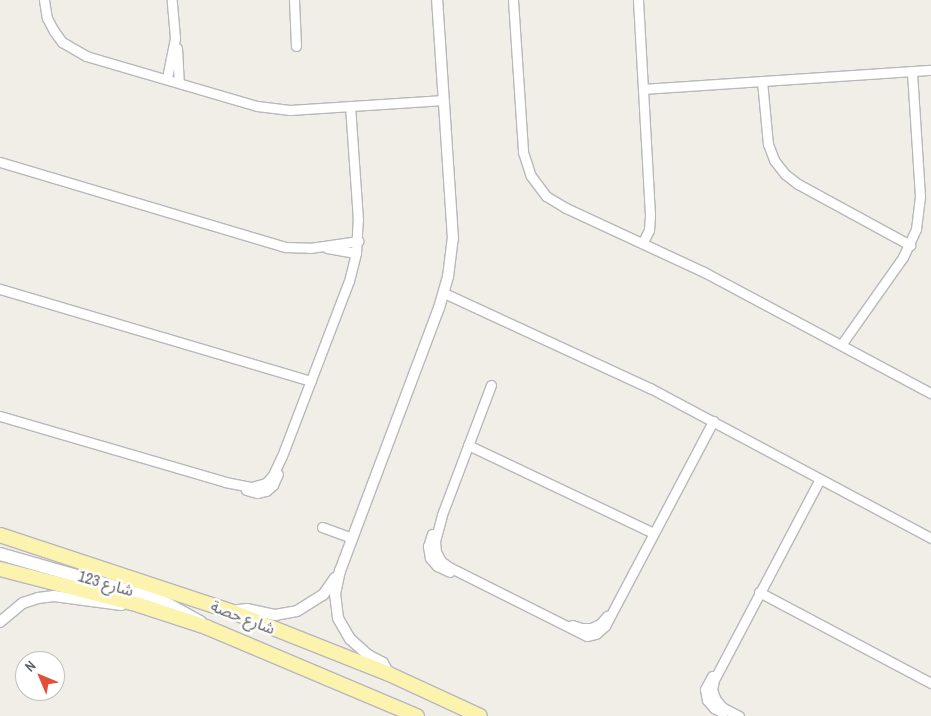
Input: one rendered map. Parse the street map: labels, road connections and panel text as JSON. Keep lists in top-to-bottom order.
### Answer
{
  "streets": {
    "main road": ["شارع 123", "شارع حصة"]
  },
  "crossings": [
    ["شارع 123", "شارع حصة"]
  ],
  "north": "top left"
}
